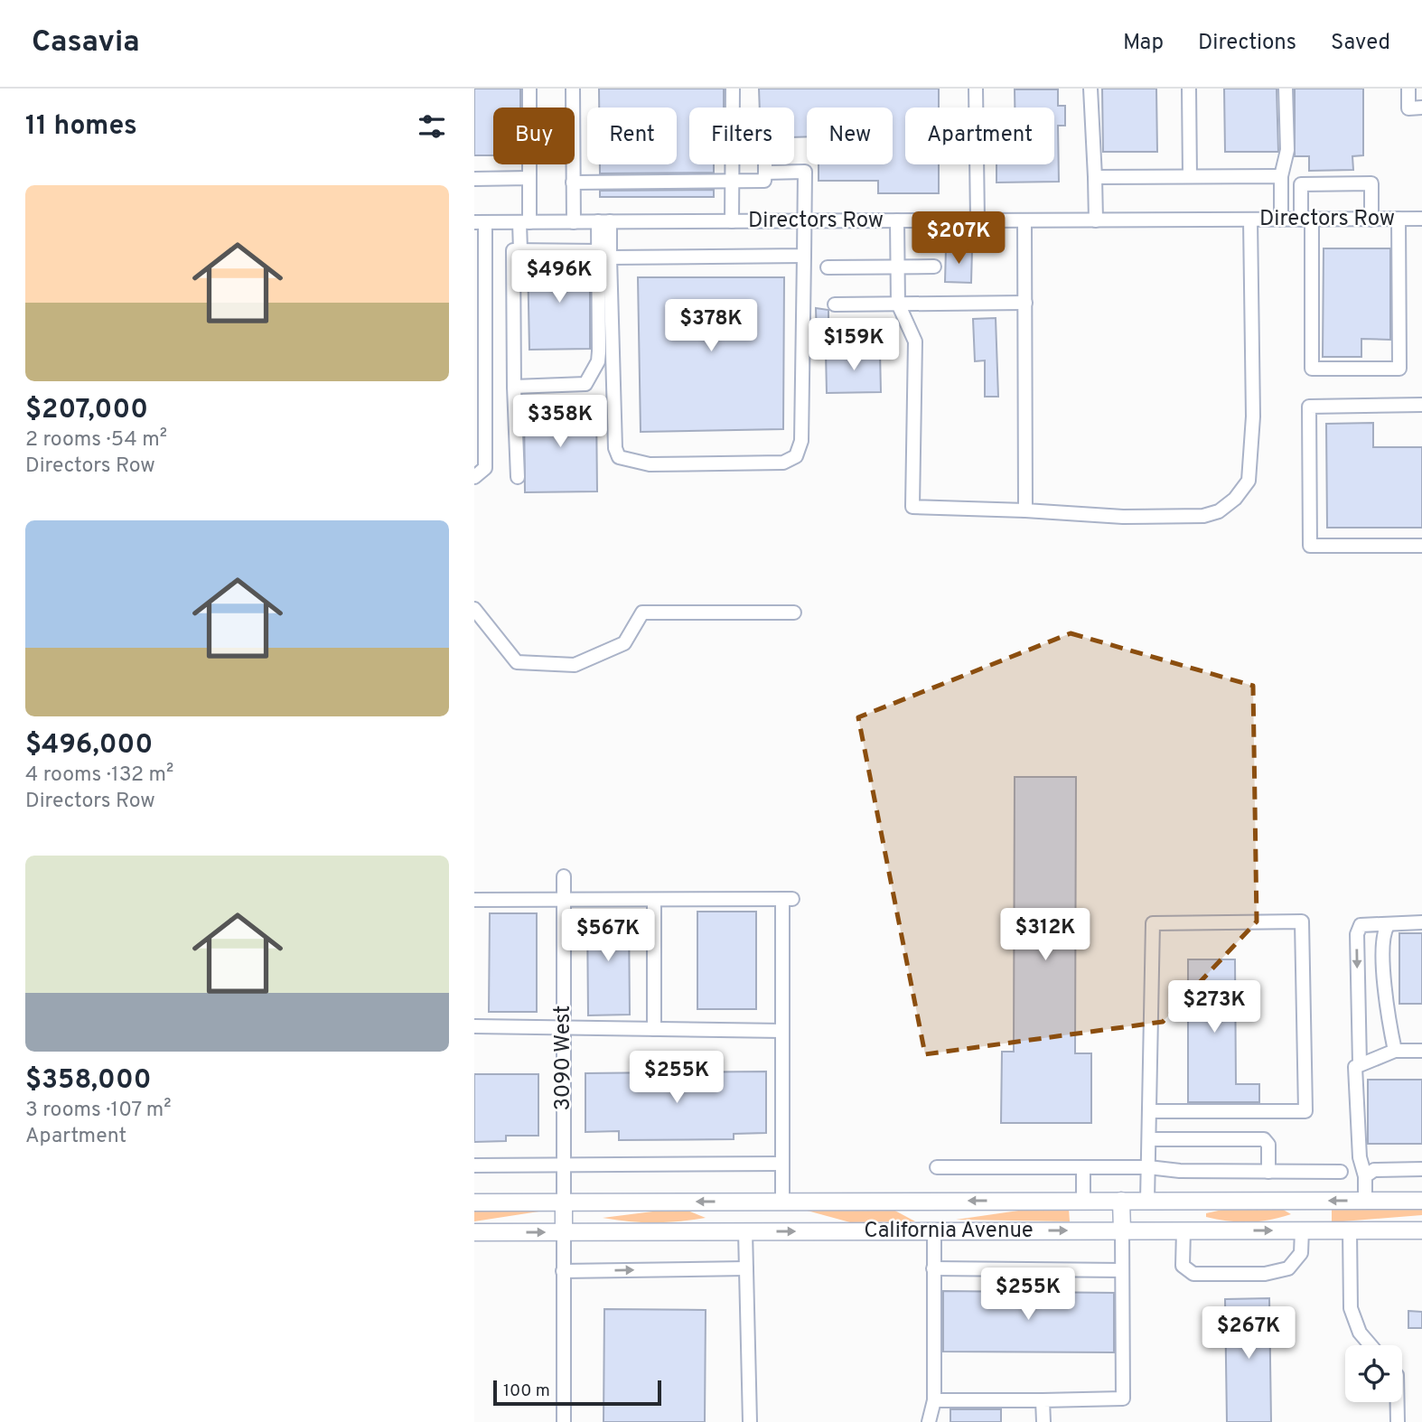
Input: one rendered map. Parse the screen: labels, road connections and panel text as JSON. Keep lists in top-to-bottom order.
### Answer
{
  "streets": {
    "main road": ["California Avenue"],
    "street": ["Directors Row", "3090 West"]
  },
  "crossings": [
    ["3090 West", "California Avenue"]
  ],
  "scale_bar": "100 m",
  "page": {
    "header": "Casavia",
    "nav": ["Map", "Directions", "Saved"],
    "heading": "11 homes",
    "chip": [
      "Buy",
      "Rent",
      "Filters",
      "New",
      "Apartment"
    ],
    "list": [
      {
        "name": "$207,000",
        "note": "2 rooms · 54 m² · Directors Row"
      },
      {
        "name": "$496,000",
        "note": "4 rooms · 132 m² · Directors Row"
      },
      {
        "name": "$358,000",
        "note": "3 rooms · 107 m² · Apartment"
      }
    ],
    "price": [
      "$207K",
      "$496K",
      "$378K",
      "$159K",
      "$358K",
      "$312K",
      "$567K",
      "$273K",
      "$255K",
      "$255K",
      "$267K"
    ],
    "scale": "100 m"
  }
}
